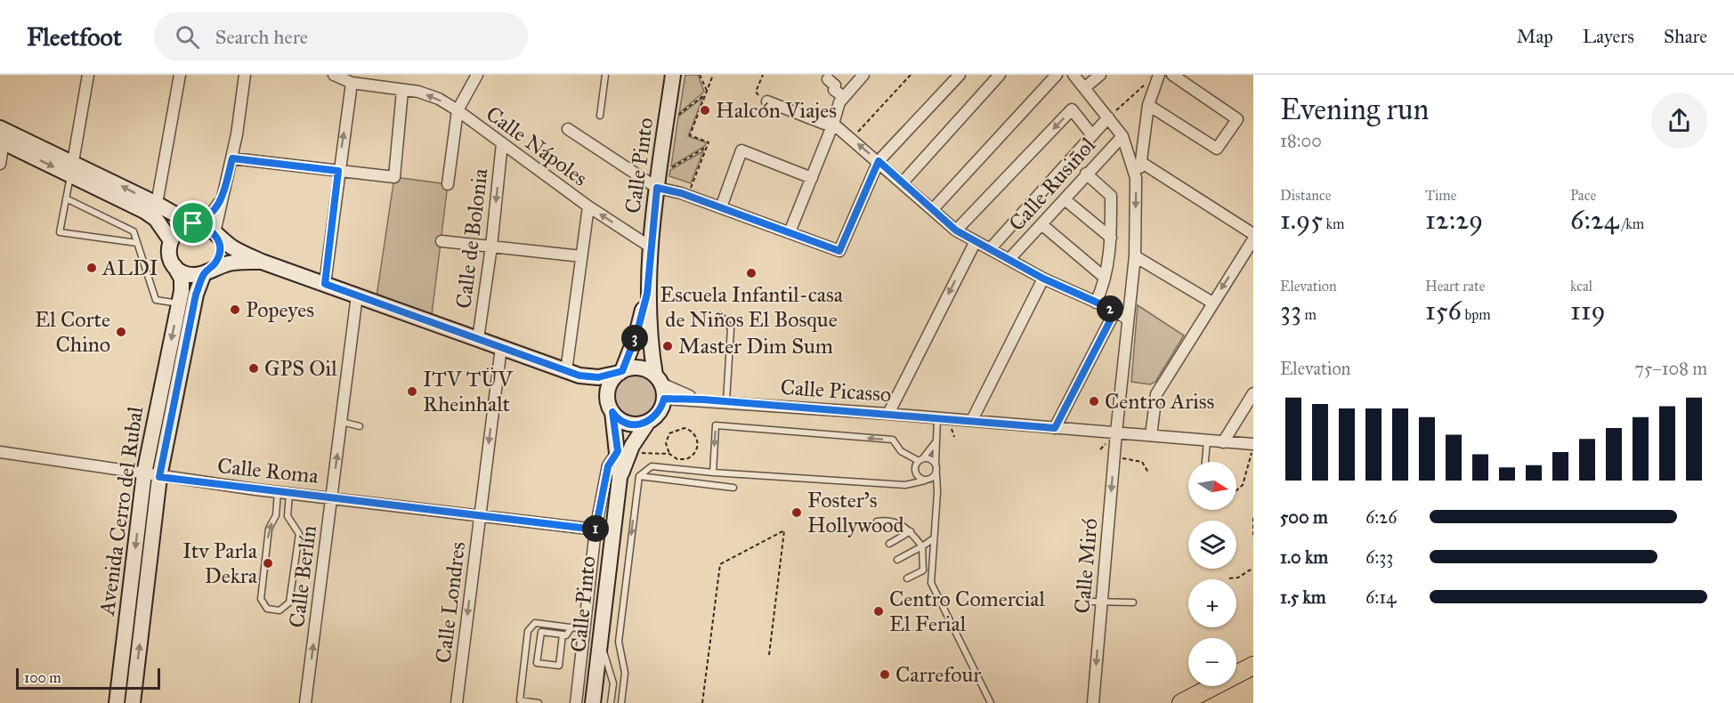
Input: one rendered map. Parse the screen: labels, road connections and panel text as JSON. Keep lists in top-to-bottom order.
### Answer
{
  "streets": {
    "main road": ["Calle Pinto", "Avenida Cerro del Rubal"],
    "street": [
      "Calle Nápoles",
      "Calle Rusiñol",
      "Calle de Bolonia",
      "Calle Picasso",
      "Calle Roma",
      "Calle Miró",
      "Calle Berlín",
      "Calle Londres"
    ]
  },
  "crossings": [
    ["Calle Nápoles", "Calle Pinto"],
    ["Calle Nápoles", "Calle de Bolonia"],
    ["Calle Pinto", "Calle Picasso"],
    ["Calle Picasso", "Calle Miró"],
    ["Calle Roma", "Avenida Cerro del Rubal"],
    ["Calle Roma", "Calle Berlín"],
    ["Calle Roma", "Calle Londres"]
  ],
  "one_way": ["Calle Miró", "Calle Berlín", "Calle Londres"],
  "places": [
    "Halcón Viajes",
    "ALDI",
    "Escuela Infantil-casa de Niños El Bosque",
    "Popeyes",
    "El Corte Chino",
    "Master Dim Sum",
    "GPS Oil",
    "ITV TÜV Rheinhalt",
    "Centro Ariss",
    "Foster's Hollywood",
    "Itv Parla Dekra",
    "Centro Comercial El Ferial",
    "Carrefour"
  ],
  "scale_bar": "100 m",
  "north": "right",
  "page": {
    "header": "Fleetfoot",
    "search": "Search here",
    "nav": ["Map", "Layers", "Share"],
    "heading": ["Evening run", "18:00"],
    "stats": [
      ["Distance", "1.95 km"],
      ["Time", "12:29"],
      ["Pace", "6:24 /km"],
      ["Elevation", "33 m"],
      ["Heart rate", "156 bpm"],
      ["kcal", "119"]
    ],
    "pins": ["2", "3", "1"],
    "chart": ["Elevation", "75–108 m"],
    "map_buttons": ["+", "−"],
    "list": [
      {
        "name": "500 m",
        "note": "6:26"
      },
      {
        "name": "1.0 km",
        "note": "6:33"
      },
      {
        "name": "1.5 km",
        "note": "6:14"
      }
    ],
    "scale": "100 m"
  }
}
